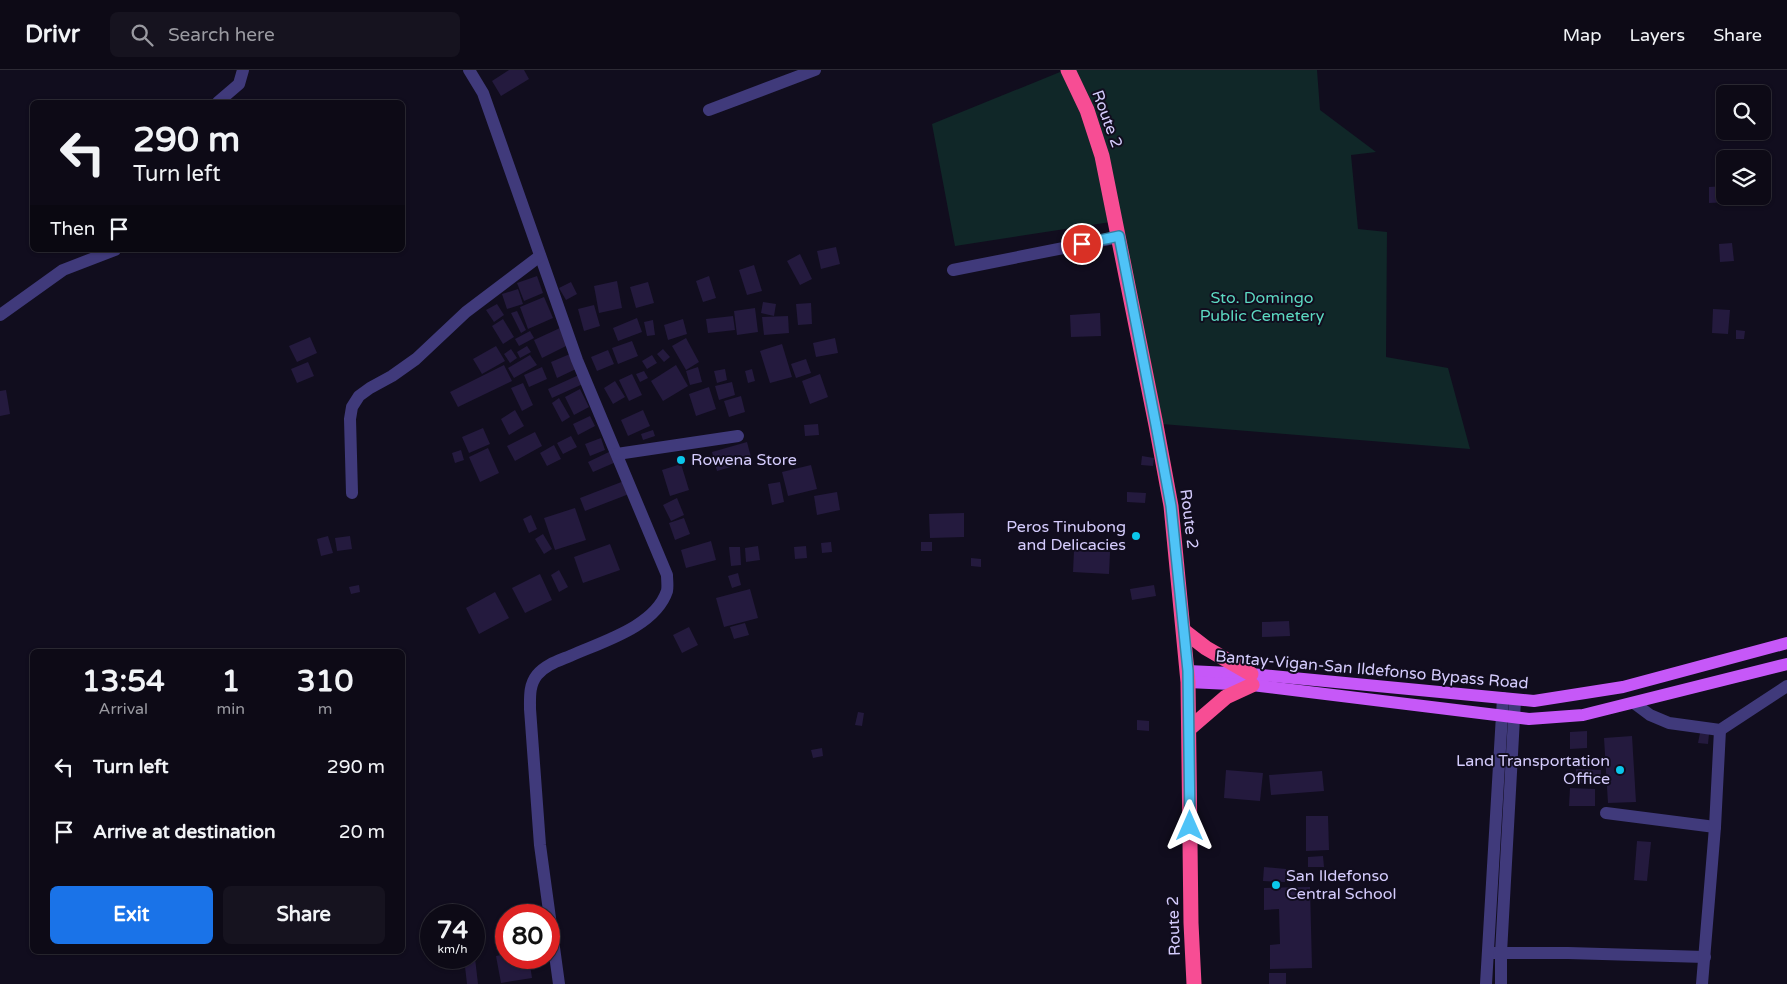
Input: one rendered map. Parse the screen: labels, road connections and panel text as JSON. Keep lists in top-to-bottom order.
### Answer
{
  "streets": {
    "highway": ["Route 2"],
    "main road": ["Bantay-Vigan-San Ildefonso Bypass Road"]
  },
  "crossings": [
    ["Route 2", "Bantay-Vigan-San Ildefonso Bypass Road"]
  ],
  "parks": ["Sto. Domingo Public Cemetery"],
  "places": [
    "Rowena Store",
    "Peros Tinubong and Delicacies",
    "Land Transportation Office",
    "San Ildefonso Central School"
  ],
  "page": {
    "header": "Drivr",
    "search": "Search here",
    "nav": ["Map", "Layers", "Share"],
    "turn": ["290 m", "Turn left"],
    "then": "Then",
    "eta": [
      "13:54",
      "Arrival",
      "1",
      "min",
      "310",
      "m"
    ],
    "list": [
      {
        "name": "Turn left",
        "value": "290 m"
      },
      {
        "name": "Arrive at destination",
        "value": "20 m"
      }
    ],
    "buttons": ["Exit", "Share"],
    "speed": "74 km/h",
    "limit": "80"
  }
}
